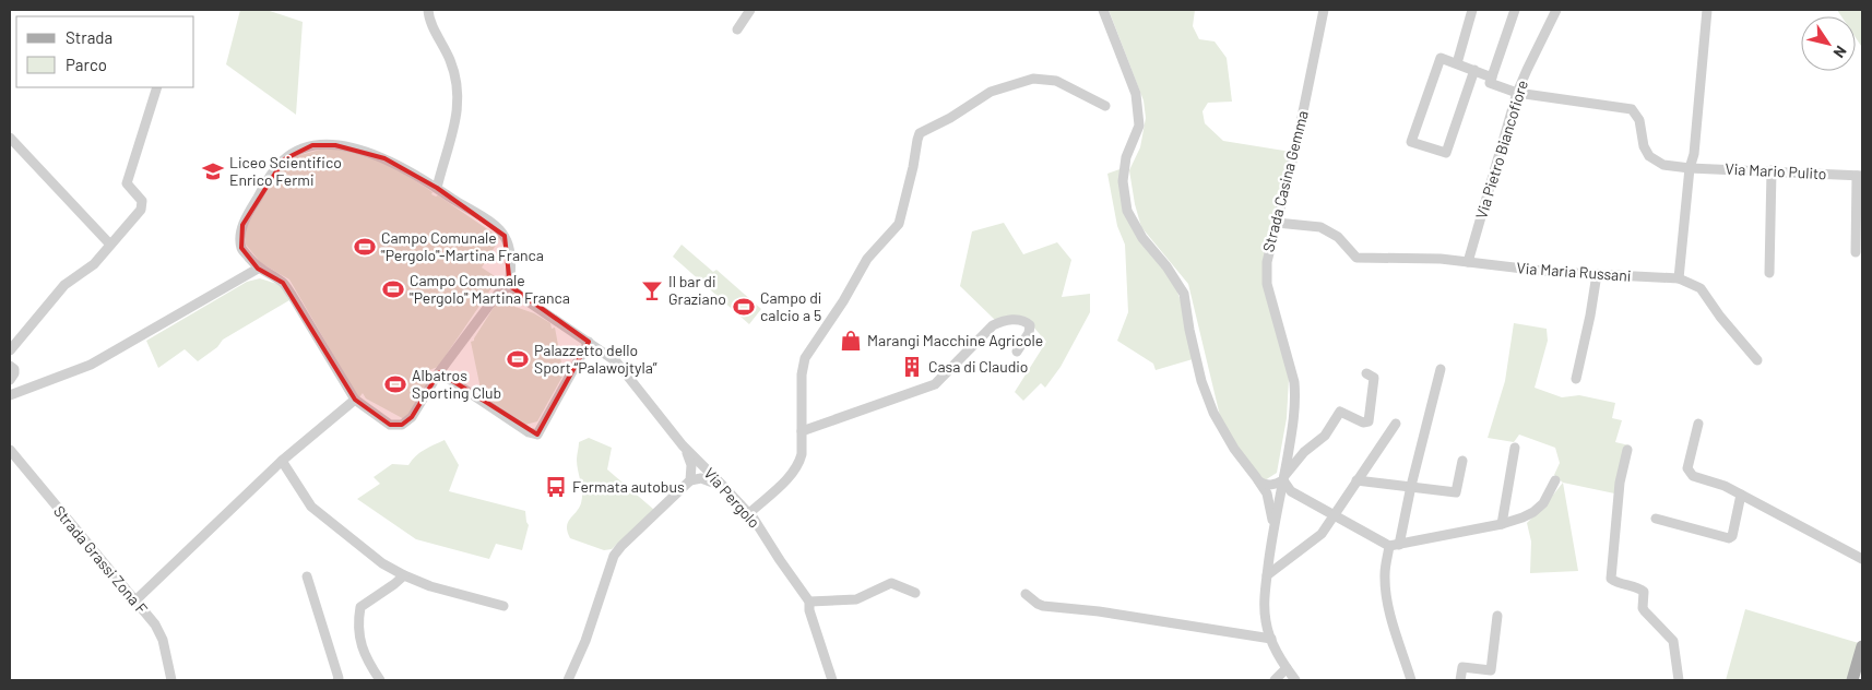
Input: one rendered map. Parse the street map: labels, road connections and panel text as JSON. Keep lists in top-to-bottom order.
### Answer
{
  "streets": {
    "street": [
      "Via Pietro Biancofiore",
      "Via Mario Pulito",
      "Strada Casina Gemma",
      "Via Maria Russani",
      "Via Pergolo",
      "Strada Grassi Zona F"
    ]
  },
  "crossings": [
    ["Via Pietro Biancofiore", "Via Mario Pulito"],
    ["Via Pietro Biancofiore", "Via Maria Russani"],
    ["Strada Casina Gemma", "Via Maria Russani"]
  ],
  "places": {
    "school or university": ["Liceo Scientifico Enrico Fermi"],
    "sports": [
      "Campo Comunale \"Pergolo\"-Martina Franca",
      "Campo Comunale \"Pergolo\" Martina Franca",
      "Campo di calcio a 5",
      "Palazzetto dello Sport “Palawojtyla”",
      "Albatros Sporting Club"
    ],
    "bar": ["Il bar di Graziano"],
    "shop": ["Marangi Macchine Agricole"],
    "building": ["Casa di Claudio"],
    "bus stop": ["Fermata autobus"]
  },
  "legend": ["Strada", "Parco"],
  "north": "bottom right"
}
